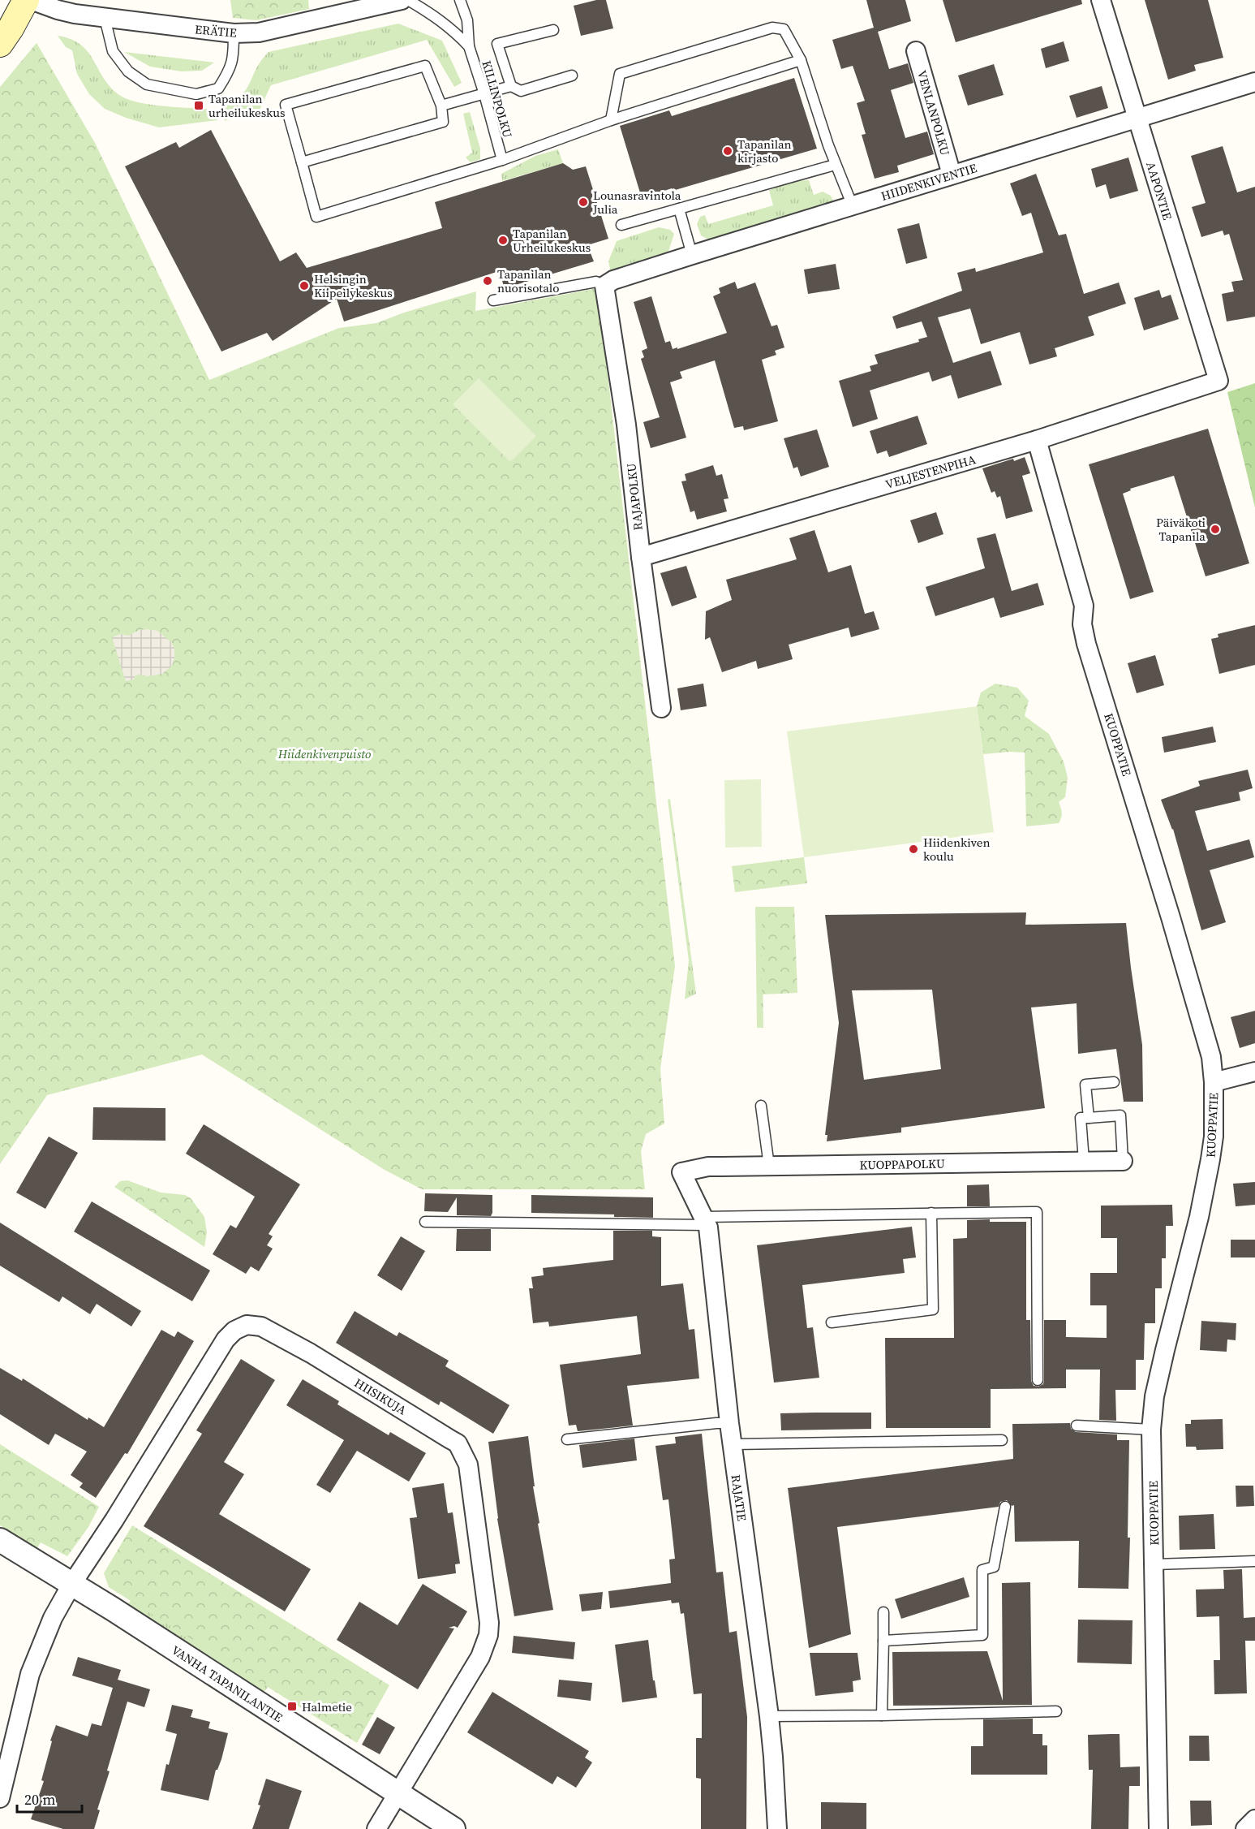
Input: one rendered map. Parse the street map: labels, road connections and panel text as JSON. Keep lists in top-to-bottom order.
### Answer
{
  "streets": {
    "street": [
      "ERÄTIE",
      "VENLANPOLKU",
      "HIIDENKIVENTIE",
      "AAPONTIE",
      "VELJESTENPIHA",
      "RAJAPOLKU",
      "KUOPPATIE",
      "KUOPPAPOLKU",
      "HIISIKUJA",
      "RAJATIE",
      "VANHA TAPANILANTIE"
    ],
    "lane": ["KILLINPOLKU"]
  },
  "crossings": [
    ["VENLANPOLKU", "HIIDENKIVENTIE"],
    ["HIIDENKIVENTIE", "AAPONTIE"],
    ["HIIDENKIVENTIE", "RAJAPOLKU"],
    ["AAPONTIE", "VELJESTENPIHA"],
    ["VELJESTENPIHA", "RAJAPOLKU"],
    ["VELJESTENPIHA", "KUOPPATIE"],
    ["KUOPPAPOLKU", "RAJATIE"],
    ["HIISIKUJA", "VANHA TAPANILANTIE"]
  ],
  "parks": ["Hiidenkivenpuisto"],
  "places": {
    "transit": ["Tapanilan urheilukeskus", "Halmetie"],
    "other": [
      "Tapanilan kirjasto",
      "Lounasravintola Julia",
      "Tapanilan Urheilukeskus",
      "Tapanilan nuorisotalo",
      "Helsingin Kiipeilykeskus",
      "Päiväkoti Tapanila",
      "Hiidenkiven koulu"
    ]
  },
  "scale_bar": "20 m"
}
